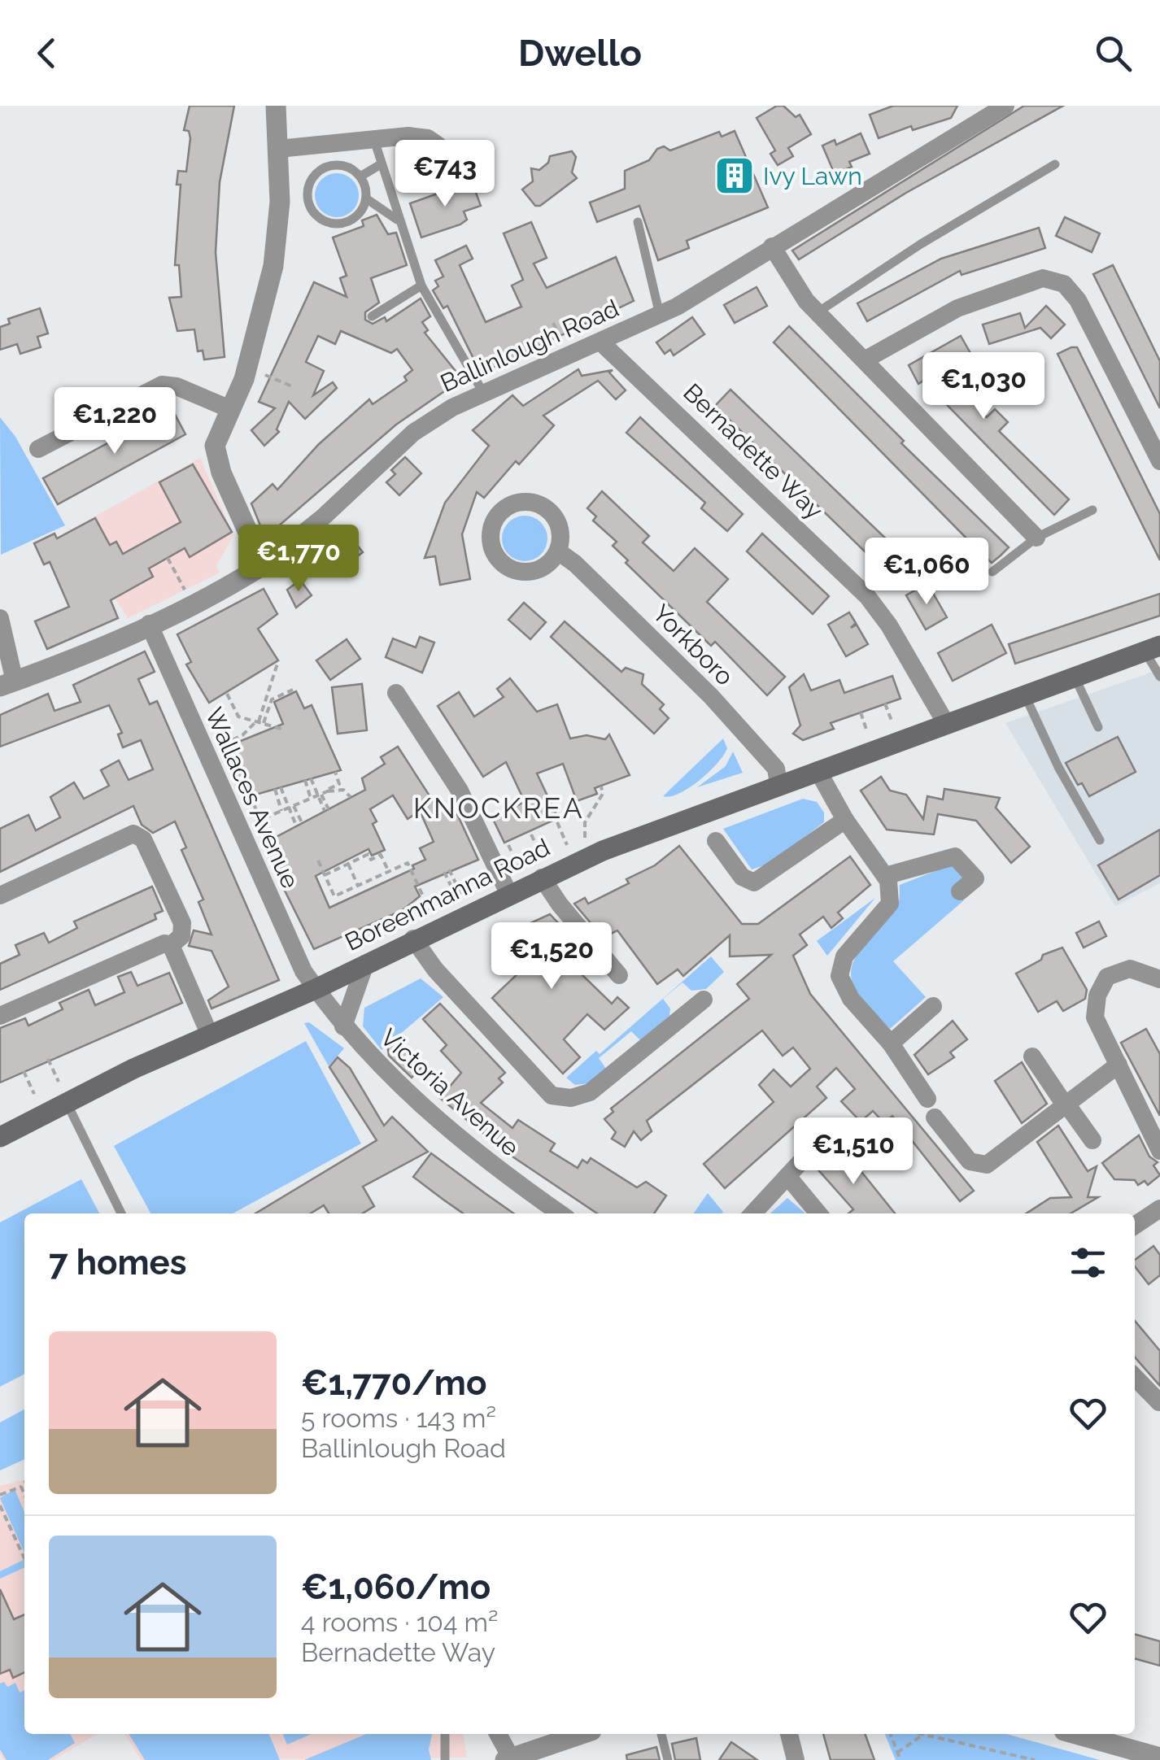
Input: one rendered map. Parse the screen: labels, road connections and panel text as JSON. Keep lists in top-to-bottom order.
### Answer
{
  "streets": {
    "main road": ["Boreenmanna Road"],
    "street": [
      "Ballinlough Road",
      "Bernadette Way",
      "Yorkboro",
      "Wallaces Avenue",
      "Victoria Avenue"
    ]
  },
  "crossings": [
    ["Ballinlough Road", "Bernadette Way"],
    ["Ballinlough Road", "Wallaces Avenue"],
    ["Bernadette Way", "Boreenmanna Road"],
    ["Yorkboro", "Boreenmanna Road"],
    ["Wallaces Avenue", "Boreenmanna Road"],
    ["Wallaces Avenue", "Victoria Avenue"],
    ["Boreenmanna Road", "Victoria Avenue"]
  ],
  "districts": ["KNOCKREA"],
  "places": {
    "building": ["Ivy Lawn"]
  },
  "page": {
    "header": "Dwello",
    "price": [
      "€743",
      "€1,030",
      "€1,220",
      "€1,770",
      "€1,060",
      "€1,520",
      "€1,510"
    ],
    "heading": "7 homes",
    "list": [
      {
        "name": "€1,770/mo",
        "note": "5 rooms · 143 m² · Ballinlough Road"
      },
      {
        "name": "€1,060/mo",
        "note": "4 rooms · 104 m² · Bernadette Way"
      }
    ]
  }
}
